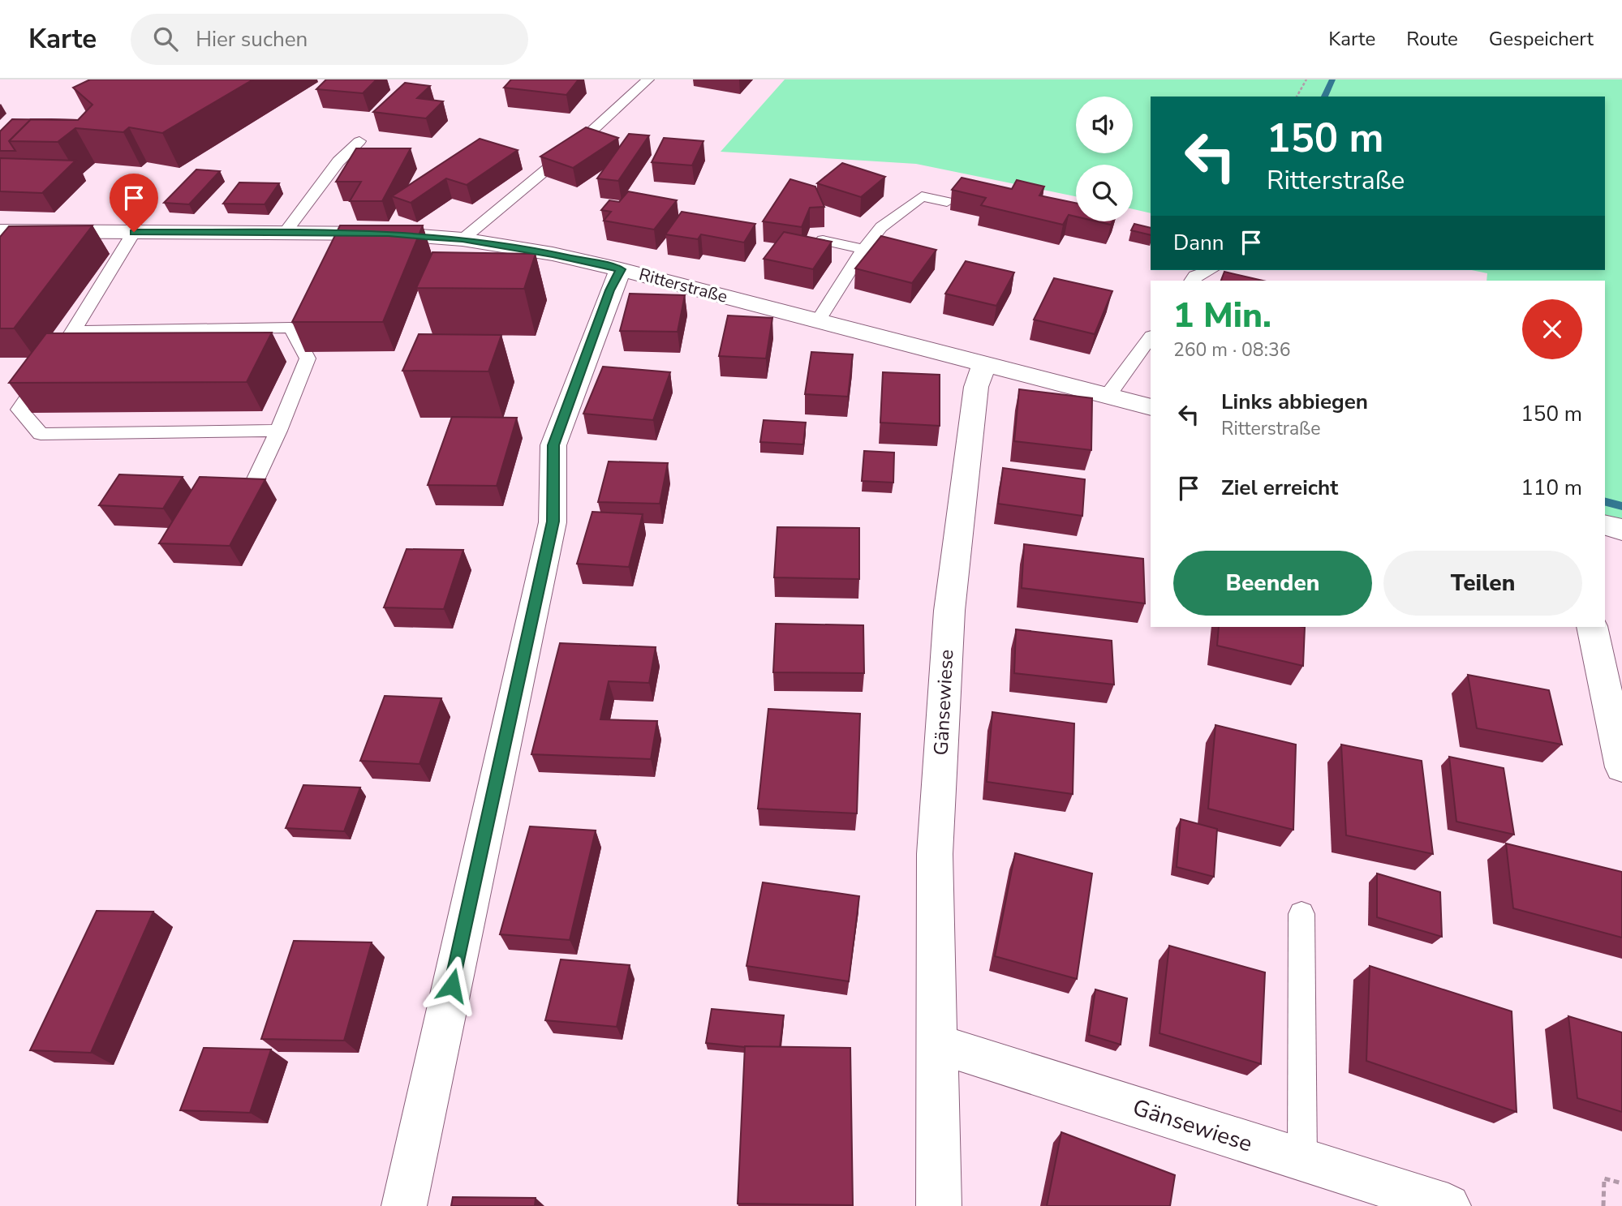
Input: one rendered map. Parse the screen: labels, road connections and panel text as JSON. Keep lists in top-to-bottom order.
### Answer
{
  "streets": {
    "street": ["Ritterstraße", "Gänsewiese"]
  },
  "crossings": [
    ["Ritterstraße", "Gänsewiese"]
  ],
  "page": {
    "header": "Karte",
    "search": "Hier suchen",
    "nav": ["Karte", "Route", "Gespeichert"],
    "turn": ["150 m", "Ritterstraße"],
    "then": "Dann",
    "heading": ["1 Min.", "260 m · 08:36"],
    "list": [
      {
        "name": "Links abbiegen",
        "note": "Ritterstraße",
        "value": "150 m"
      },
      {
        "name": "Ziel erreicht",
        "value": "110 m"
      }
    ],
    "buttons": ["Beenden", "Teilen"]
  }
}
